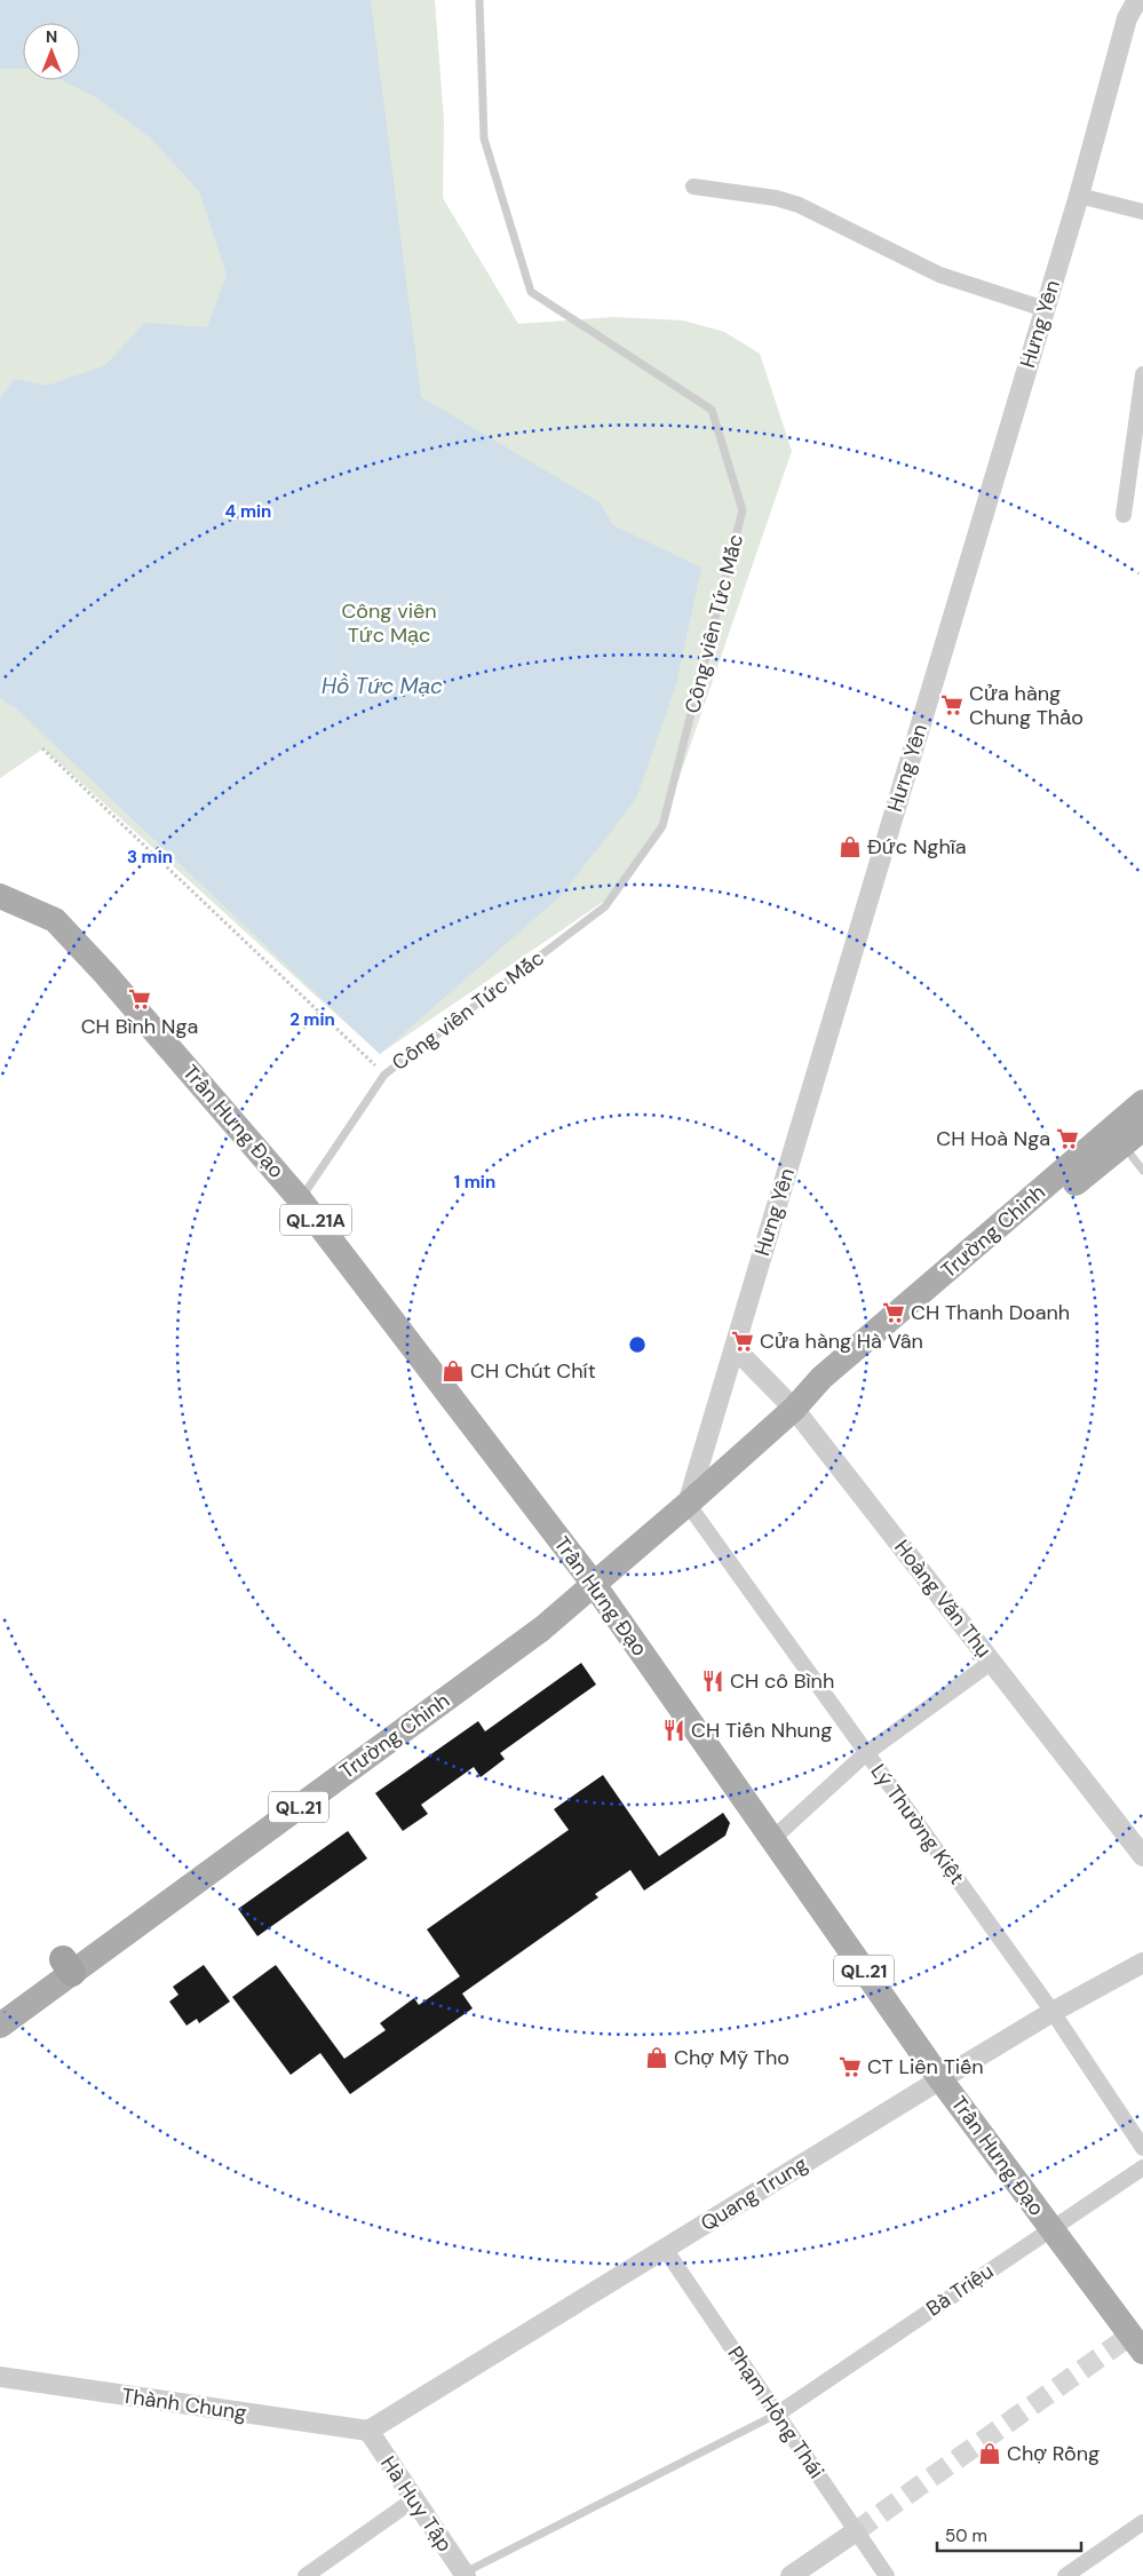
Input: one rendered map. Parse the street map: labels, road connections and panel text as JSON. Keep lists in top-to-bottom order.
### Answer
{
  "streets": {
    "main road": [
      "Trần Hưng Đạo",
      "QL.21A",
      "Trường Chinh",
      "QL.21"
    ],
    "street": [
      "Hưng Yên",
      "Hoàng Văn Thụ",
      "Lý Thường Kiệt",
      "Quang Trung",
      "Bà Triệu",
      "Thành Chung",
      "Phạm Hồng Thái",
      "Hà Huy Tập"
    ],
    "lane": ["Công viên Tức Mắc"]
  },
  "crossings": [
    ["Hưng Yên", "Trường Chinh"],
    ["Hưng Yên", "Hoàng Văn Thụ"],
    ["Hưng Yên", "Lý Thường Kiệt"],
    ["Công viên Tức Mắc", "Trần Hưng Đạo"],
    ["Trần Hưng Đạo", "Trường Chinh"],
    ["Trần Hưng Đạo", "Quang Trung"],
    ["Trần Hưng Đạo", "Bà Triệu"],
    ["Trường Chinh", "Hoàng Văn Thụ"],
    ["Trường Chinh", "Lý Thường Kiệt"],
    ["Lý Thường Kiệt", "Quang Trung"],
    ["Quang Trung", "Thành Chung"],
    ["Quang Trung", "Phạm Hồng Thái"],
    ["Quang Trung", "Hà Huy Tập"],
    ["Bà Triệu", "Phạm Hồng Thái"],
    ["Thành Chung", "Hà Huy Tập"]
  ],
  "water": ["Hồ Tức Mạc"],
  "parks": ["Công viên Tức Mạc"],
  "places": {
    "supermarket": [
      "Cửa hàng Chung Thảo",
      "CH Bình Nga",
      "CH Hoà Nga",
      "CH Thanh Doanh",
      "Cửa hàng Hà Vân",
      "CT Liên Tiến"
    ],
    "shop": [
      "Đức Nghĩa",
      "CH Chút Chít",
      "Chợ Mỹ Tho",
      "Chợ Rồng"
    ],
    "restaurant": ["CH cô Bình", "CH Tiến Nhung"]
  },
  "scale_bar": "50 m",
  "north": "top",
  "rings": [
    "4 min",
    "3 min",
    "2 min",
    "1 min"
  ]
}
